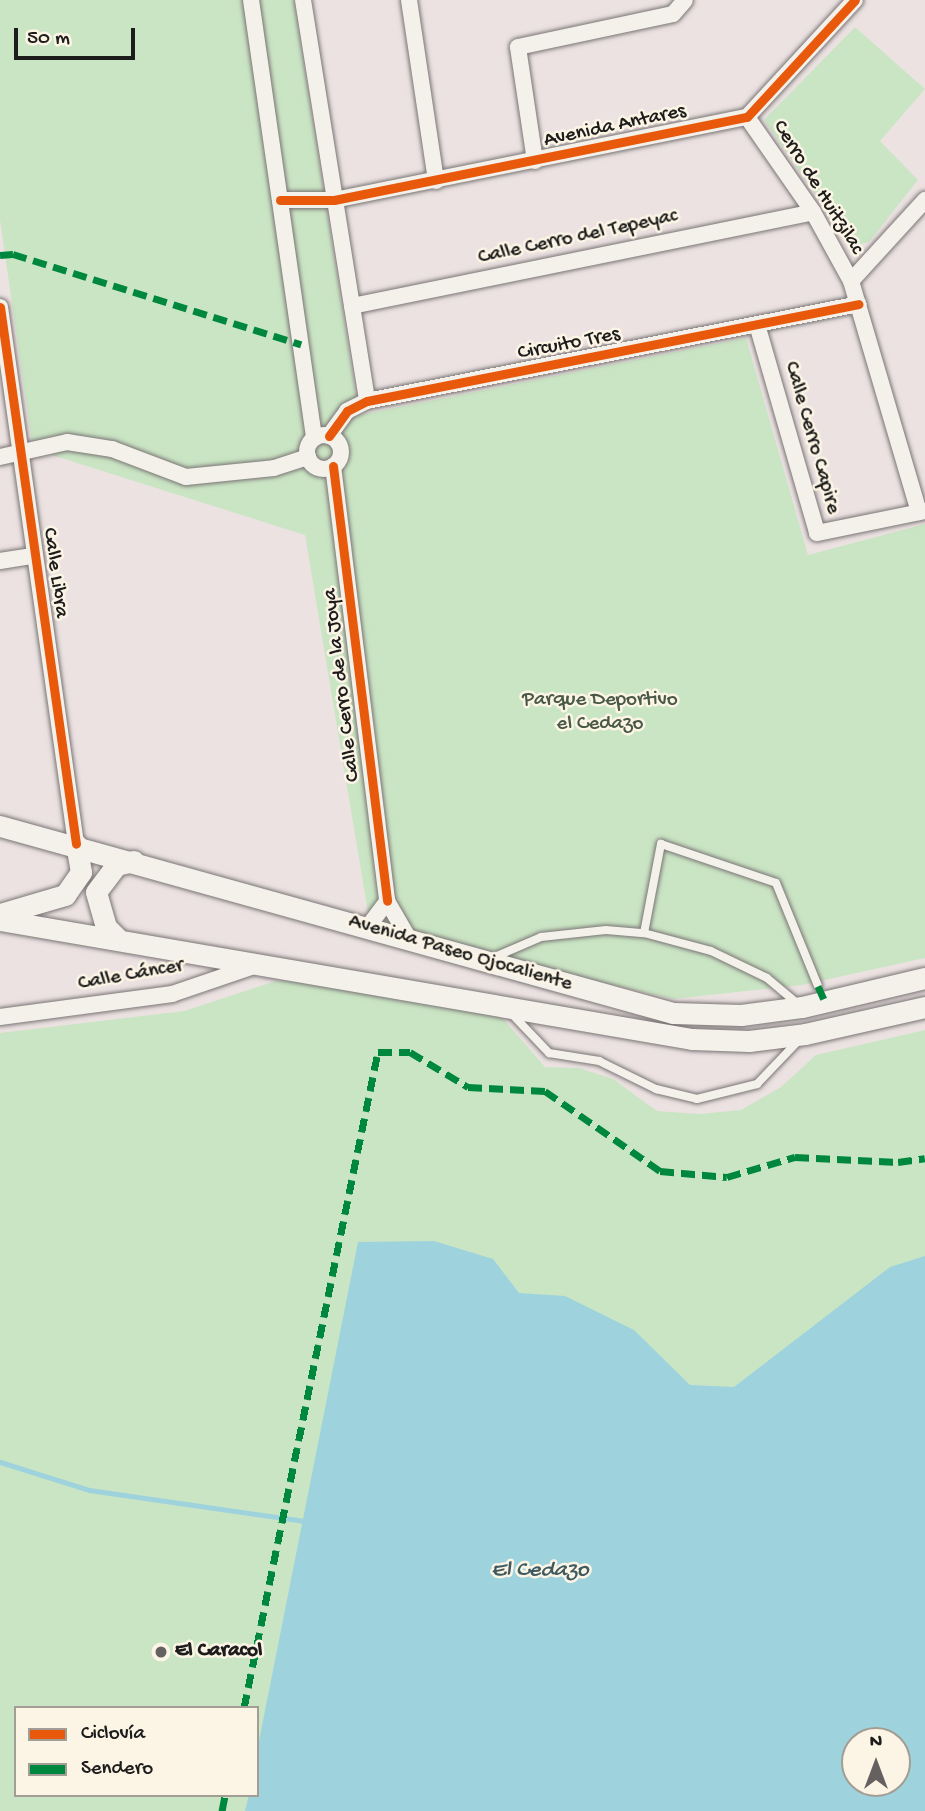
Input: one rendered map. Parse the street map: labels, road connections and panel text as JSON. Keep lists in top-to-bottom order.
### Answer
{
  "streets": {
    "main road": ["Avenida Paseo Ojocaliente"],
    "street": [
      "Avenida Antares",
      "Cerro de Huitzilac",
      "Calle Cerro del Tepeyac",
      "Circuito Tres",
      "Calle Cerro Capire",
      "Calle Libra",
      "Calle Cerro de la Joya",
      "Calle Cáncer"
    ]
  },
  "crossings": [
    ["Avenida Antares", "Cerro de Huitzilac"],
    ["Cerro de Huitzilac", "Calle Cerro del Tepeyac"],
    ["Cerro de Huitzilac", "Circuito Tres"],
    ["Cerro de Huitzilac", "Calle Cerro Capire"],
    ["Circuito Tres", "Calle Cerro Capire"],
    ["Calle Libra", "Avenida Paseo Ojocaliente"],
    ["Avenida Paseo Ojocaliente", "Calle Cáncer"]
  ],
  "water": ["El Cedazo"],
  "parks": ["Parque Deportivo el Cedazo"],
  "places": ["El Caracol"],
  "legend": ["Ciclovía", "Sendero"],
  "scale_bar": "50 m",
  "north": "top"
}
